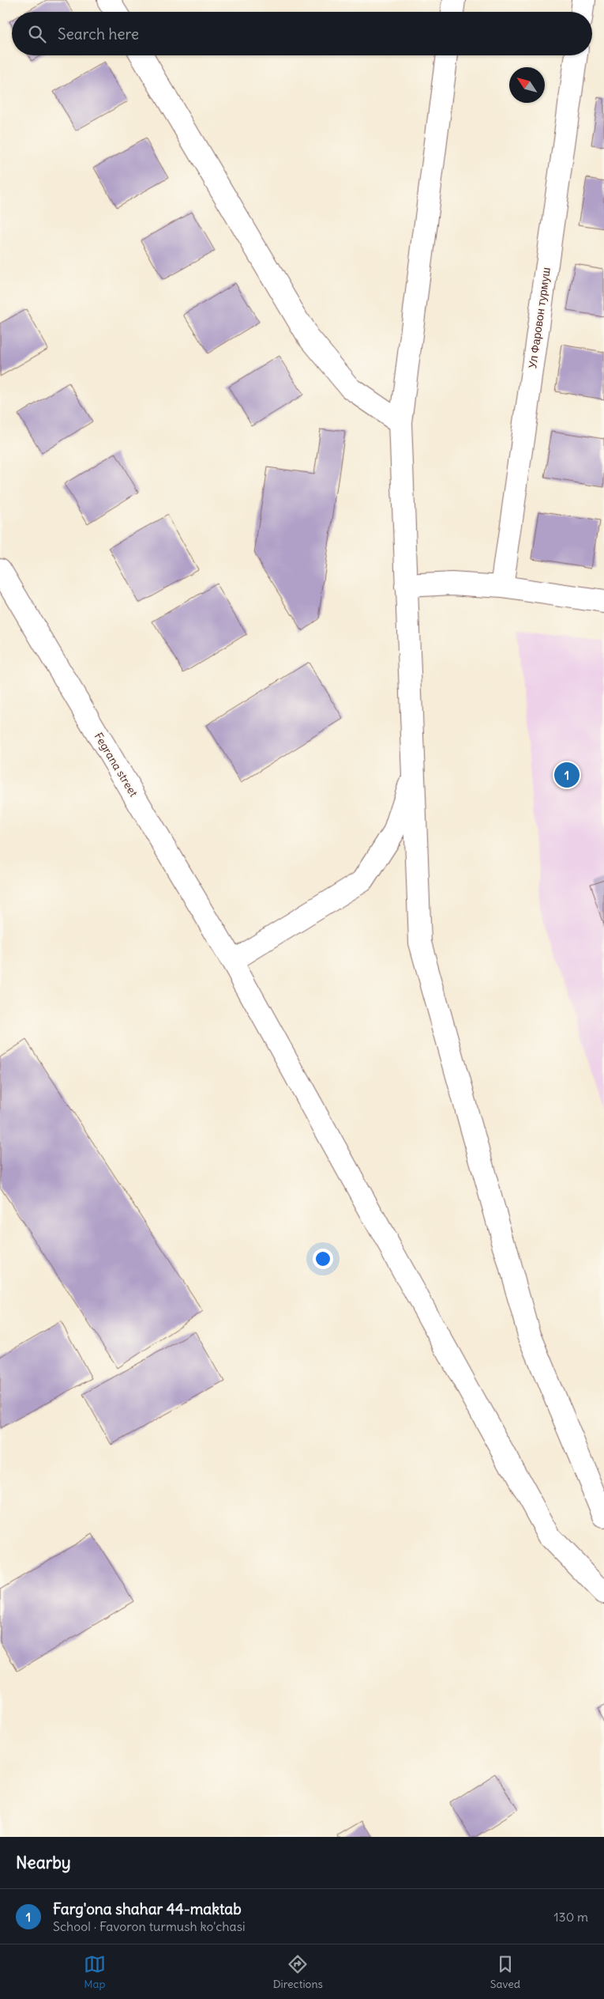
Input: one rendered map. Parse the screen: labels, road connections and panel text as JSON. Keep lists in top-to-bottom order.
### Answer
{
  "streets": {
    "street": ["Ул Фаровон турмуш", "Fegrana street"]
  },
  "north": "top left",
  "page": {
    "search": "Search here",
    "pins": "1",
    "heading": "Nearby",
    "list": [
      {
        "mark": "1",
        "name": "Farg'ona shahar 44-maktab",
        "note": "School · Favoron turmush ko'chasi",
        "value": "130 m"
      }
    ],
    "nav": ["Map", "Directions", "Saved"]
  }
}
